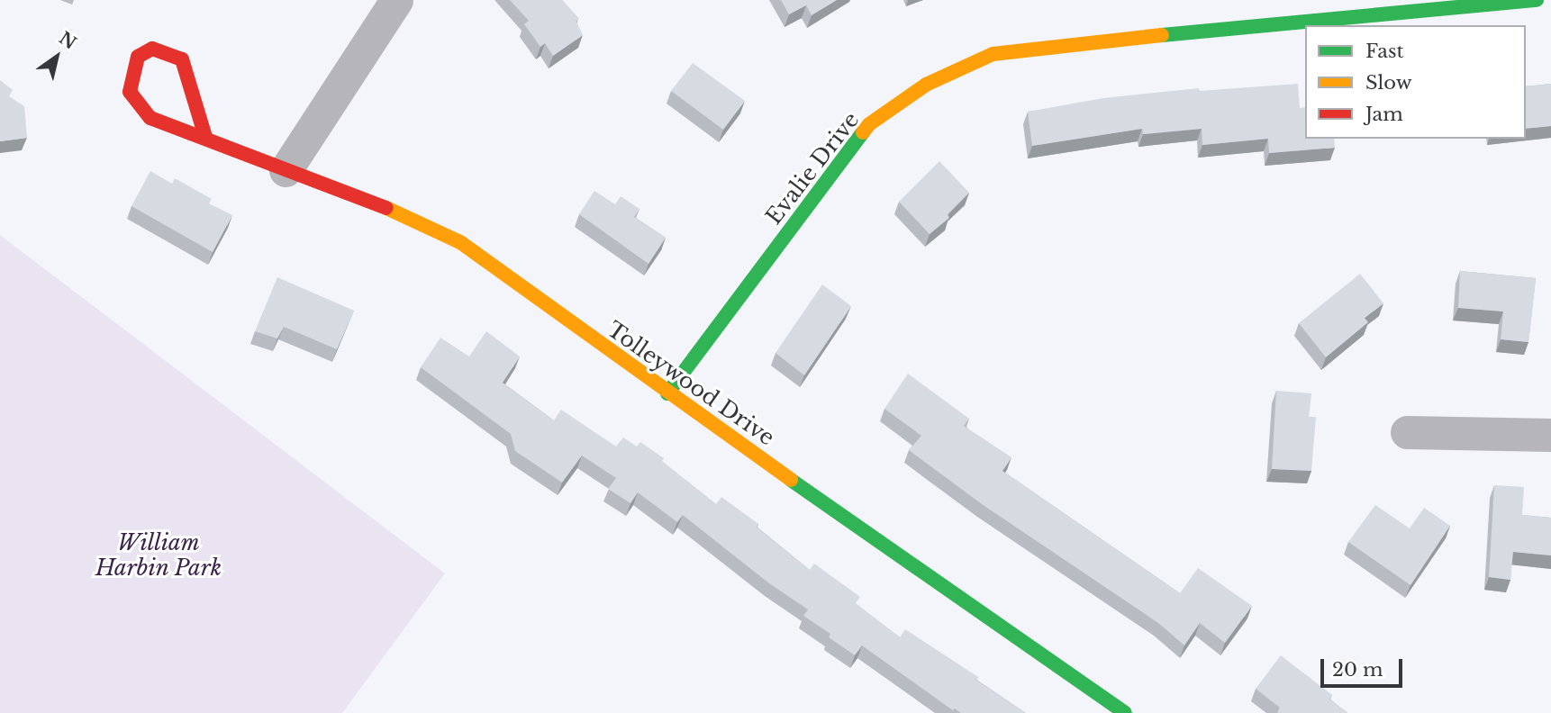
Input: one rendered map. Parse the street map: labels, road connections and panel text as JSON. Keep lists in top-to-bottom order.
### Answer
{
  "streets": {
    "street": ["Evalie Drive", "Tolleywood Drive"]
  },
  "crossings": [
    ["Evalie Drive", "Tolleywood Drive"]
  ],
  "parks": ["William Harbin Park"],
  "legend": ["Fast", "Slow", "Jam"],
  "scale_bar": "20 m",
  "north": "top right"
}
